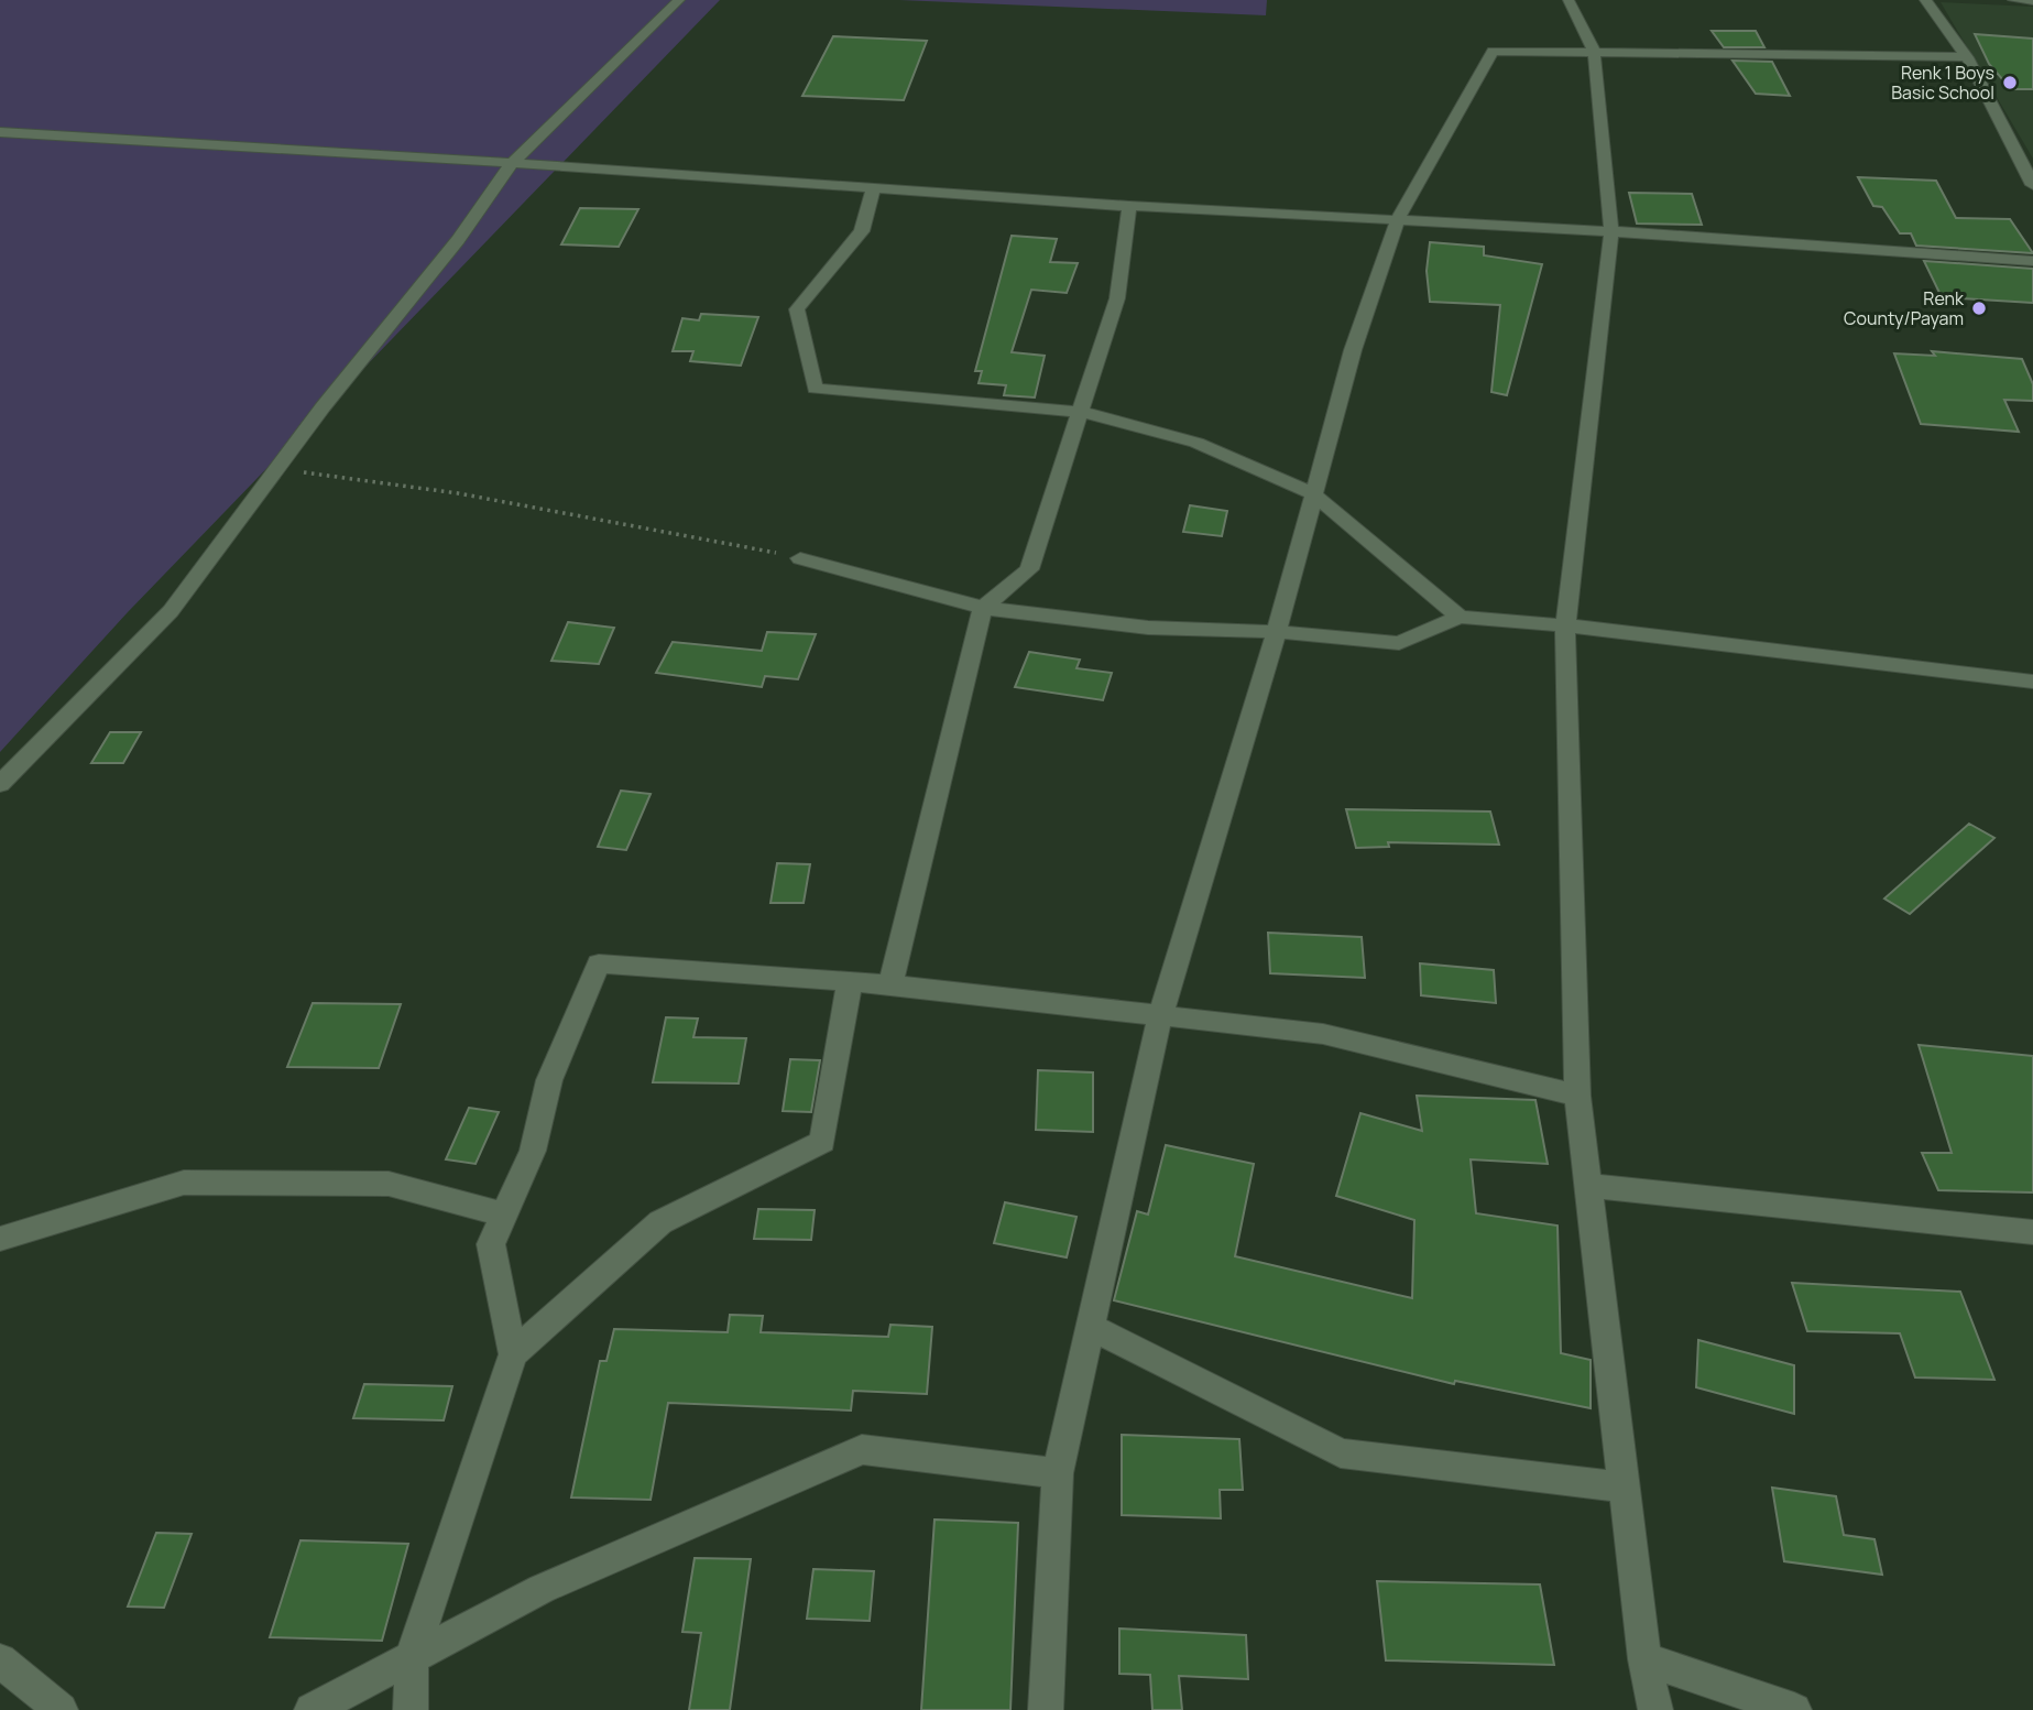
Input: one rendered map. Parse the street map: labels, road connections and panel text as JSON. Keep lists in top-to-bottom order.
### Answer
{
  "places": ["Renk 1 Boys Basic School", "Renk County/Payam"]
}
